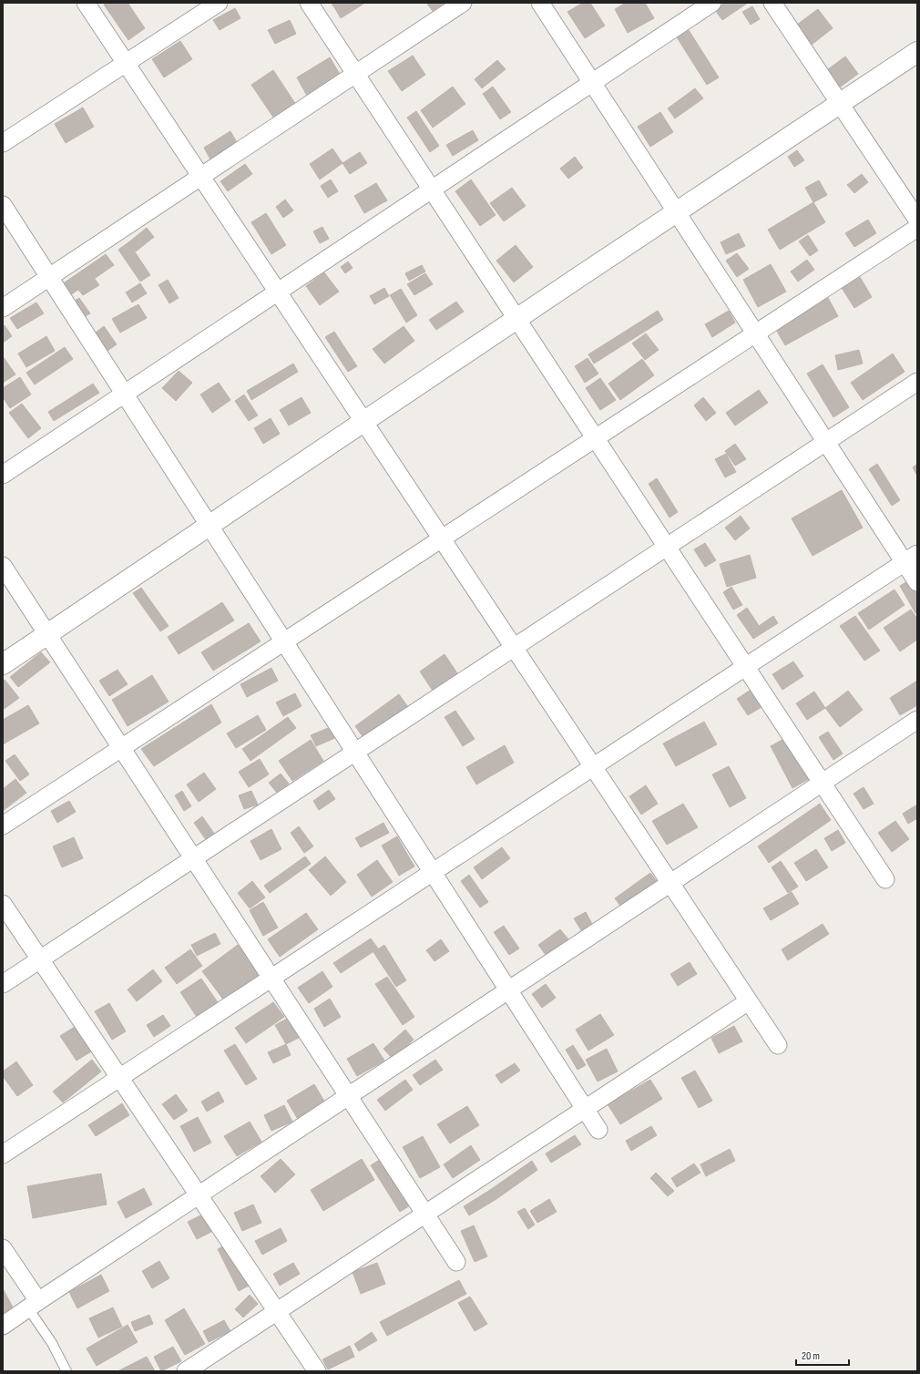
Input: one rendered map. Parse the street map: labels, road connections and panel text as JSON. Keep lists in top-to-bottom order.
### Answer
{
  "scale_bar": "20 m"
}
